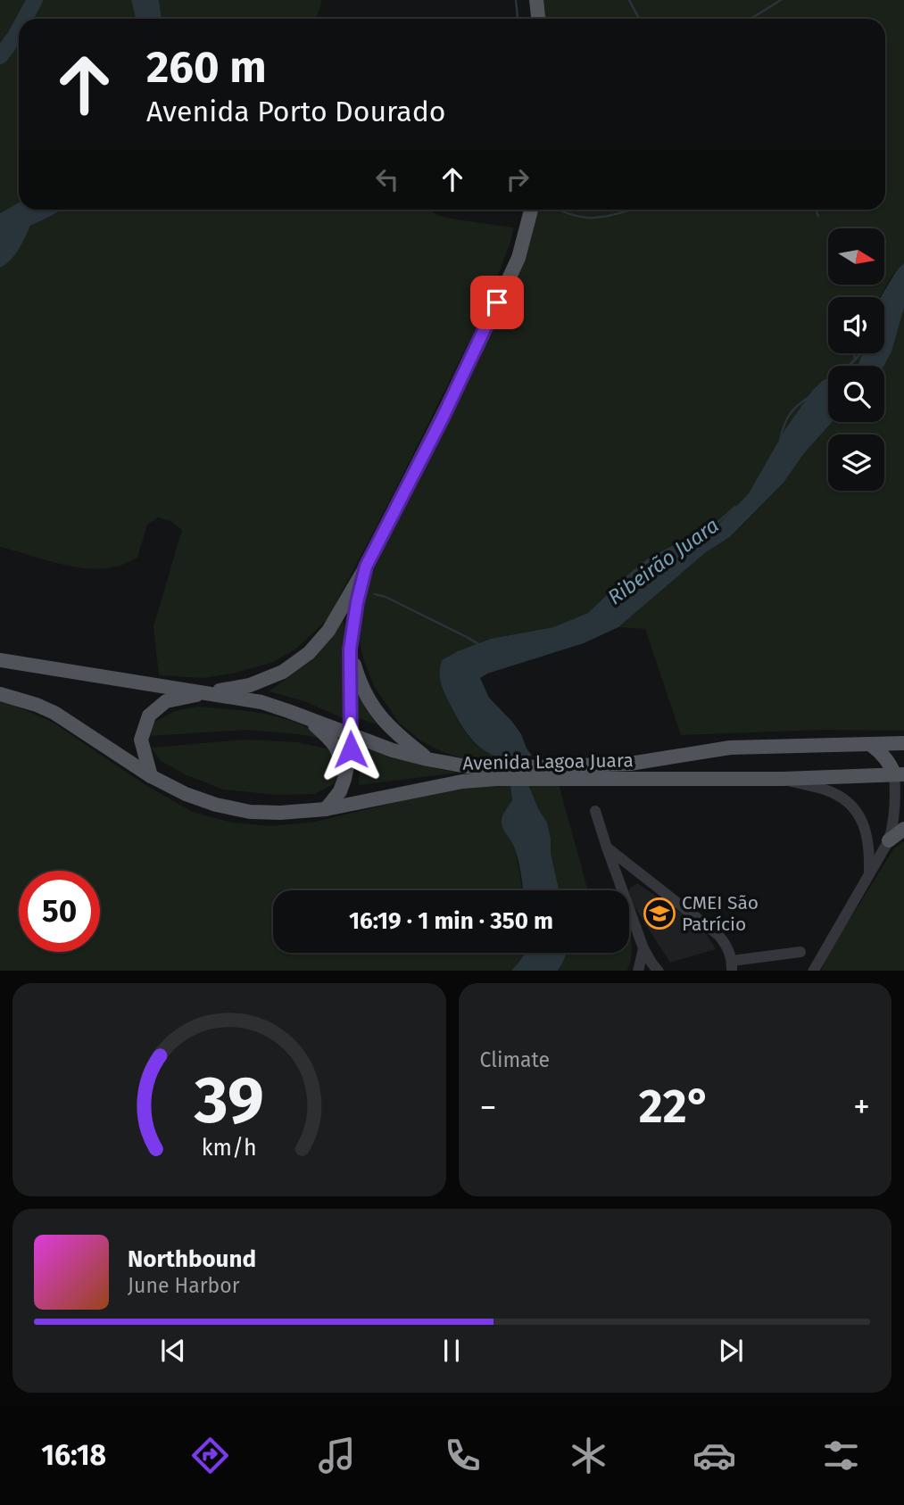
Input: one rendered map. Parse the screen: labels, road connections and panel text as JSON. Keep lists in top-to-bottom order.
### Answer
{
  "streets": {
    "main road": ["Avenida Lagoa Juara"]
  },
  "water": ["Ribeirão Juara"],
  "places": {
    "school or university": ["CMEI São Patrício"]
  },
  "north": "right",
  "page": {
    "turn": ["260 m", "Avenida Porto Dourado"],
    "limit": "50",
    "trip": "16:19 · 1 min · 350 m",
    "tile": "Climate",
    "heat": ["−", "22°", "+"],
    "song": ["Northbound", "June Harbor"],
    "tabs": "16:18",
    "gauge": ["39", "km/h"]
  }
}
